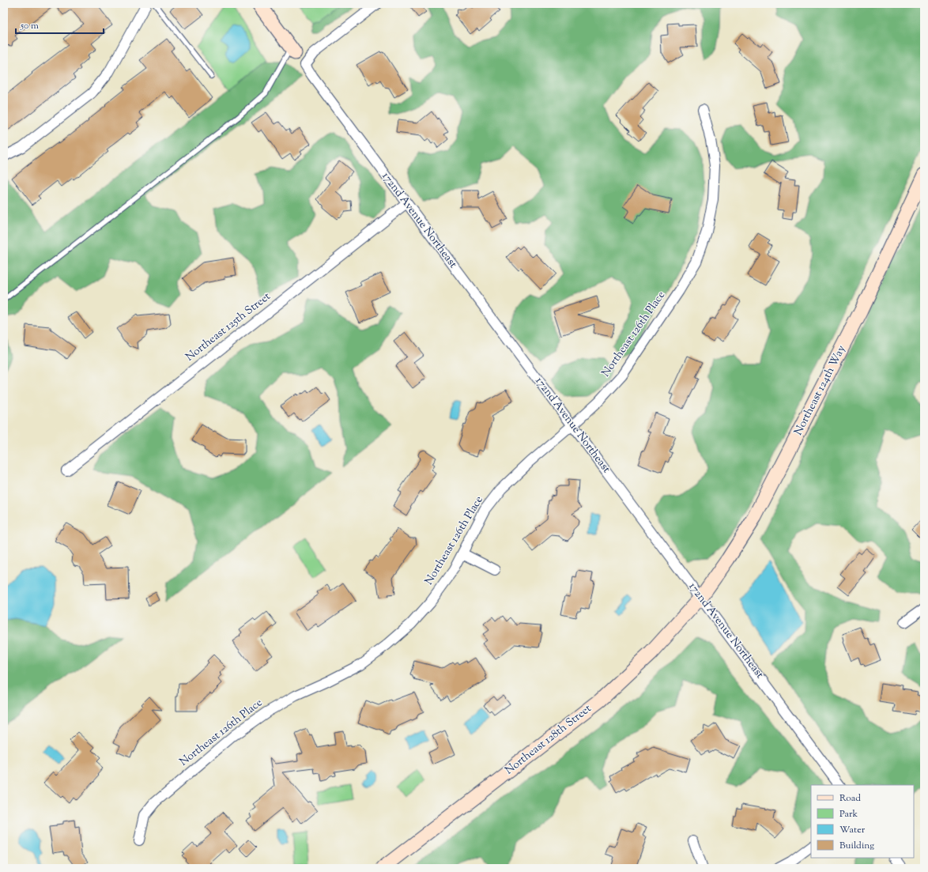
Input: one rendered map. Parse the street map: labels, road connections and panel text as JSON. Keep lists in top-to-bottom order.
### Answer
{
  "streets": {
    "street": [
      "172nd Avenue Northeast",
      "Northeast 125th Street",
      "Northeast 126th Place",
      "Northeast 124th Way",
      "Northeast 128th Street"
    ]
  },
  "crossings": [
    ["172nd Avenue Northeast", "Northeast 125th Street"],
    ["172nd Avenue Northeast", "Northeast 126th Place"],
    ["172nd Avenue Northeast", "Northeast 124th Way"],
    ["172nd Avenue Northeast", "Northeast 128th Street"],
    ["Northeast 124th Way", "Northeast 128th Street"]
  ],
  "legend": [
    "Road",
    "Park",
    "Water",
    "Building"
  ],
  "scale_bar": "50 m"
}
